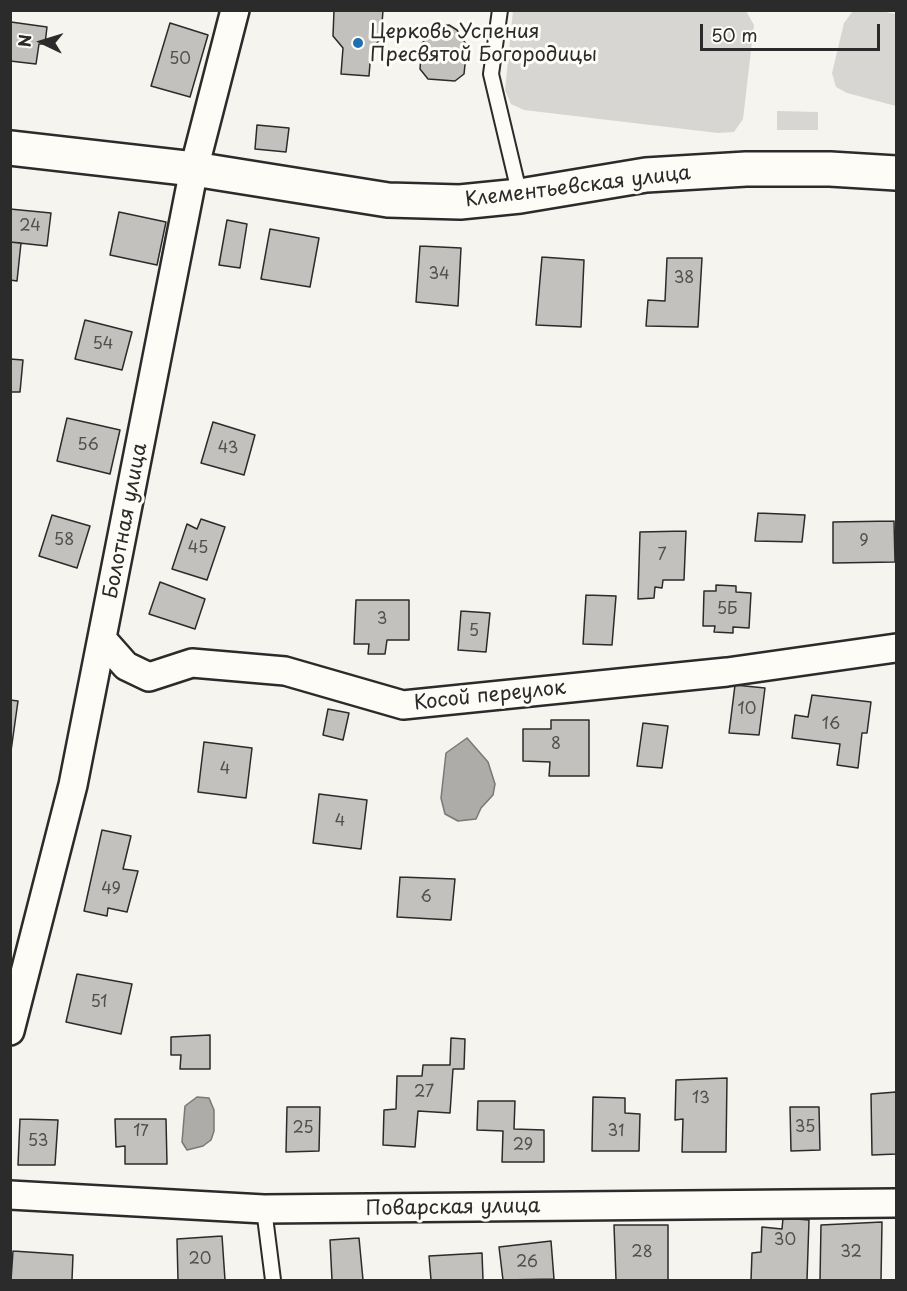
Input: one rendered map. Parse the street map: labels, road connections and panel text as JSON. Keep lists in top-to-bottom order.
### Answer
{
  "streets": {
    "street": [
      "Клементьевская улица",
      "Болотная улица",
      "Косой переулок",
      "Поварская улица"
    ]
  },
  "crossings": [
    ["Клементьевская улица", "Болотная улица"],
    ["Болотная улица", "Косой переулок"]
  ],
  "places": ["Церковь Успения Пресвятой Богородицы"],
  "house_numbers": [
    "50",
    "24",
    "34",
    "38",
    "54",
    "56",
    "43",
    "58",
    "9",
    "45",
    "7",
    "5Б",
    "3",
    "5",
    "10",
    "16",
    "8",
    "4",
    "4",
    "49",
    "6",
    "51",
    "27",
    "13",
    "35",
    "25",
    "17",
    "31",
    "53",
    "29",
    "30",
    "28",
    "32",
    "20",
    "26"
  ],
  "scale_bar": "50 m",
  "north": "left"
}
